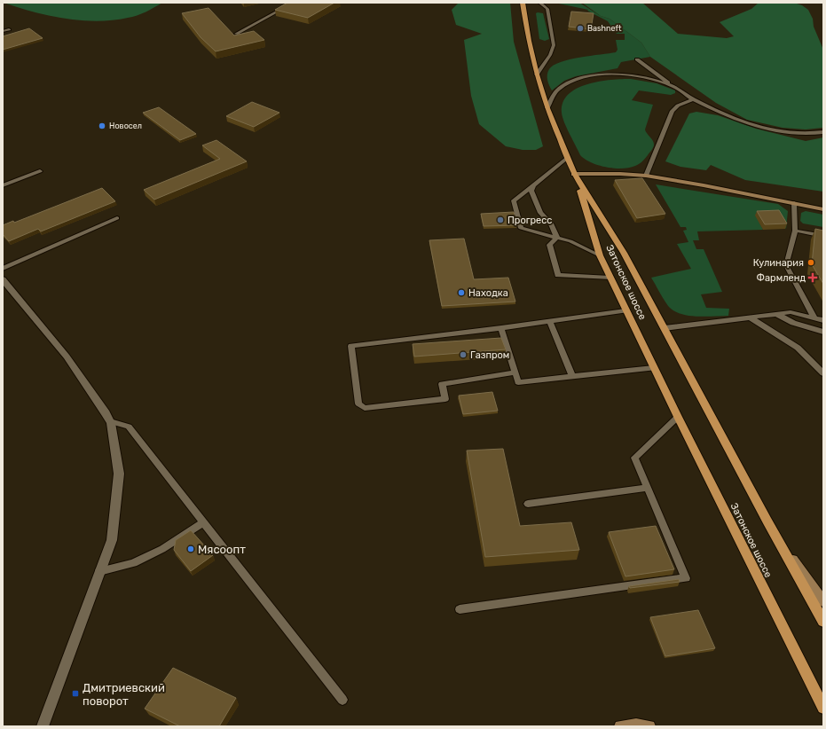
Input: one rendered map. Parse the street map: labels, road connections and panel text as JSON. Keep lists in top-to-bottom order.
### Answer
{
  "streets": {
    "main road": ["Затонское шоссе"]
  },
  "places": {
    "other": [
      "Bashneft",
      "Новосел",
      "Прогресс",
      "Кулинария",
      "Находка",
      "Газпром",
      "Мясоопт"
    ],
    "health": ["Фармленд"],
    "transit": ["Дмитриевский поворот"]
  }
}
